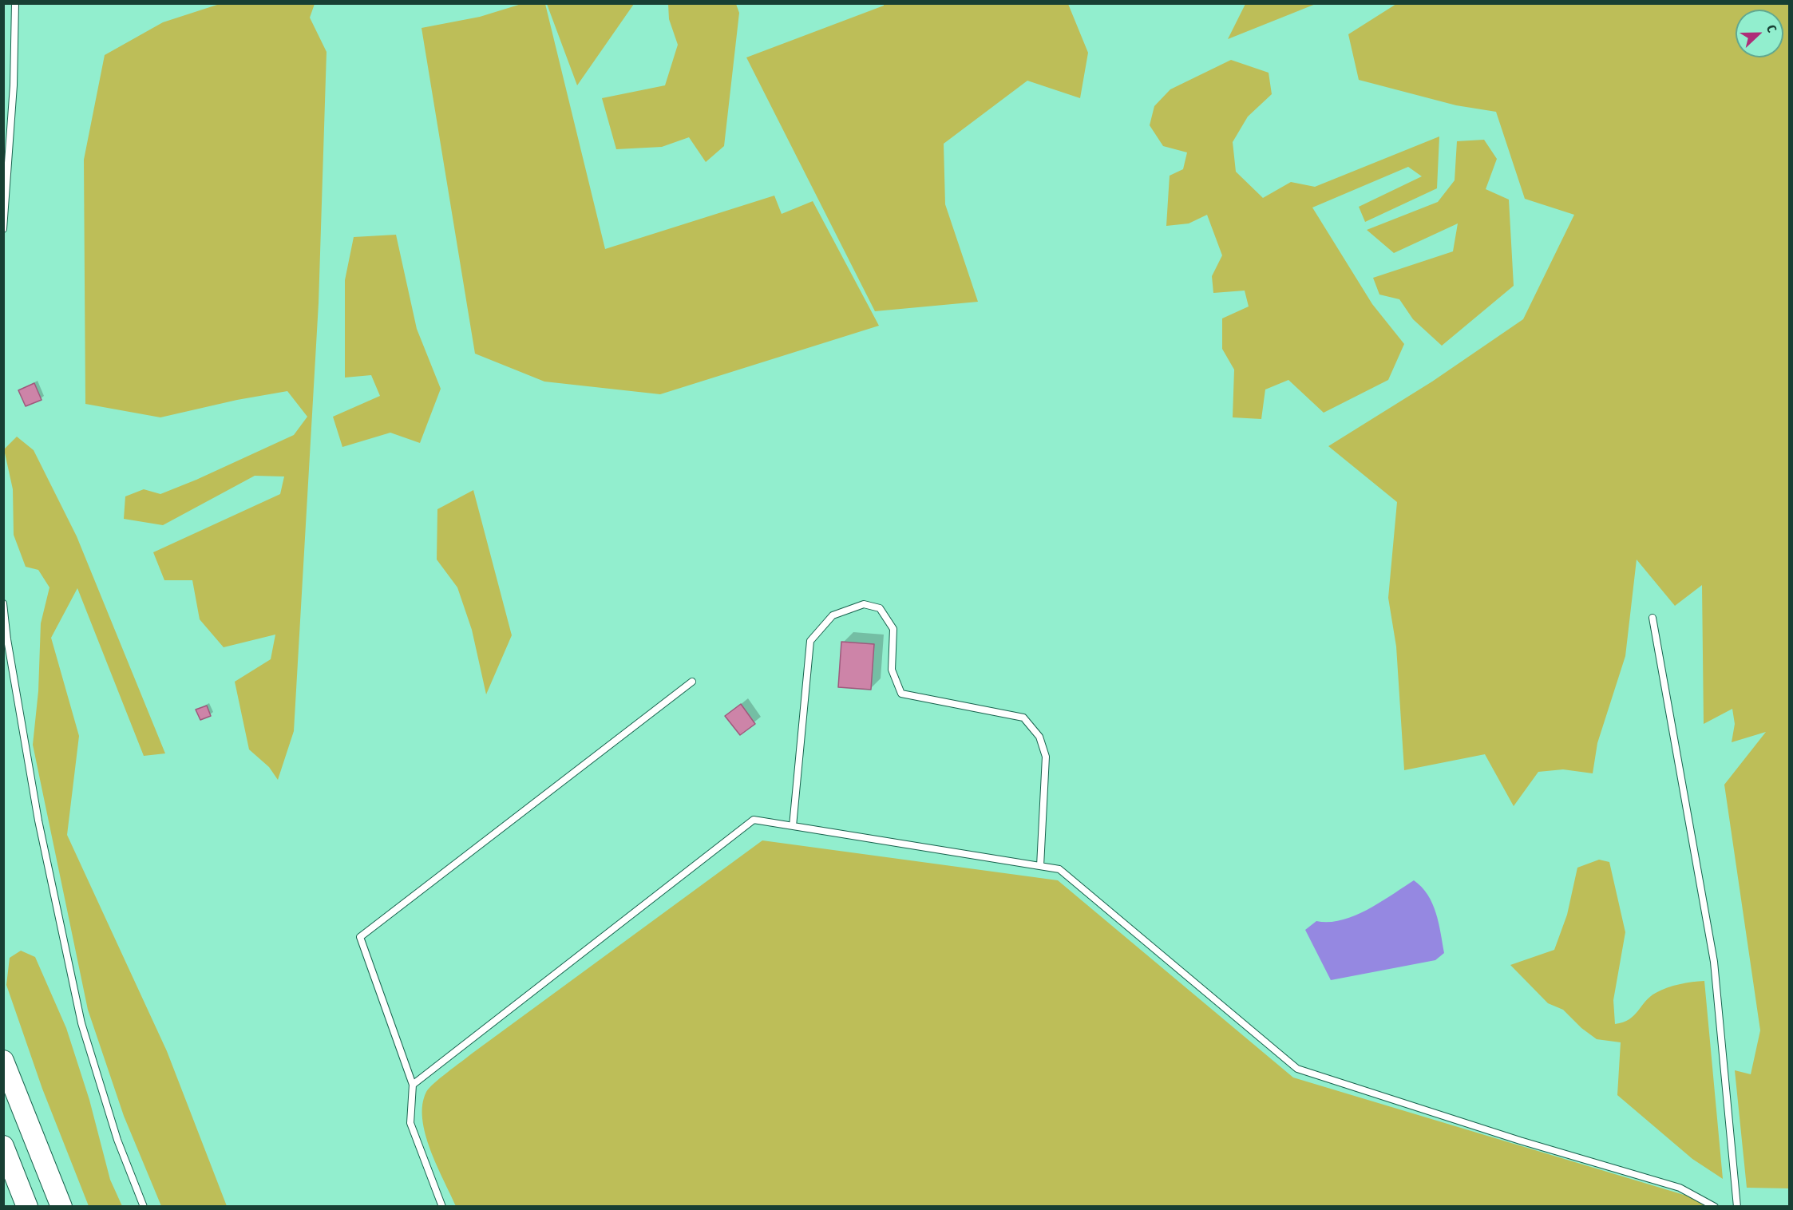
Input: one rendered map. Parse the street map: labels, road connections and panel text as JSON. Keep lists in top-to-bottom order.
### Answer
{
  "north": "right"
}
